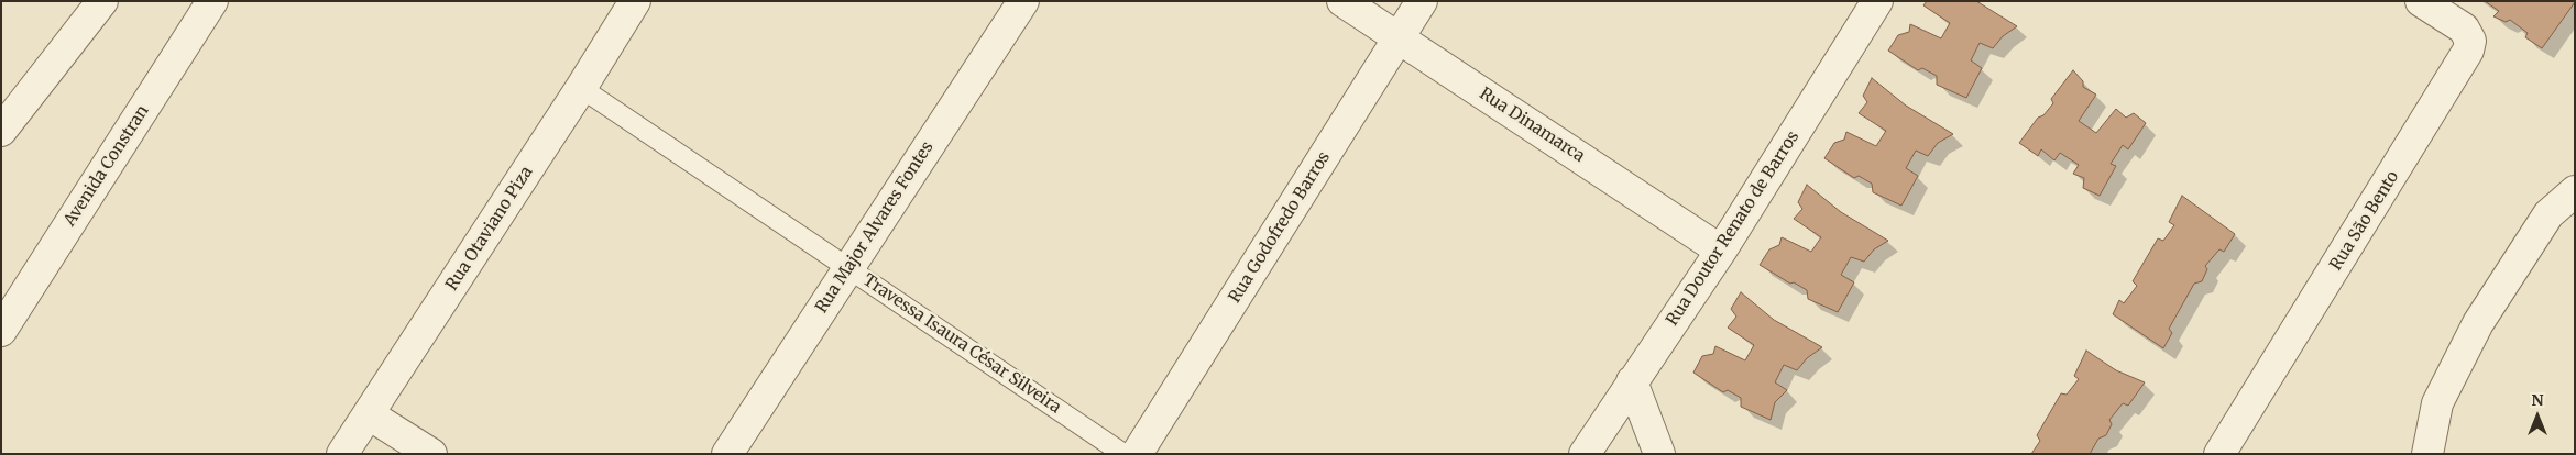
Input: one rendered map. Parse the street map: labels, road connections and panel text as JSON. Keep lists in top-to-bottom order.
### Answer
{
  "streets": {
    "street": [
      "Rua Dinamarca",
      "Avenida Constran",
      "Rua São Bento",
      "Rua Major Alvares Fontes",
      "Rua Godofredo Barros",
      "Rua Otaviano Piza",
      "Rua Doutor Renato de Barros"
    ],
    "lane": ["Travessa Isaura César Silveira"]
  },
  "crossings": [
    ["Rua Dinamarca", "Rua Godofredo Barros"],
    ["Rua Dinamarca", "Rua Doutor Renato de Barros"],
    ["Rua Major Alvares Fontes", "Travessa Isaura César Silveira"],
    ["Rua Otaviano Piza", "Travessa Isaura César Silveira"]
  ],
  "north": "top"
}
